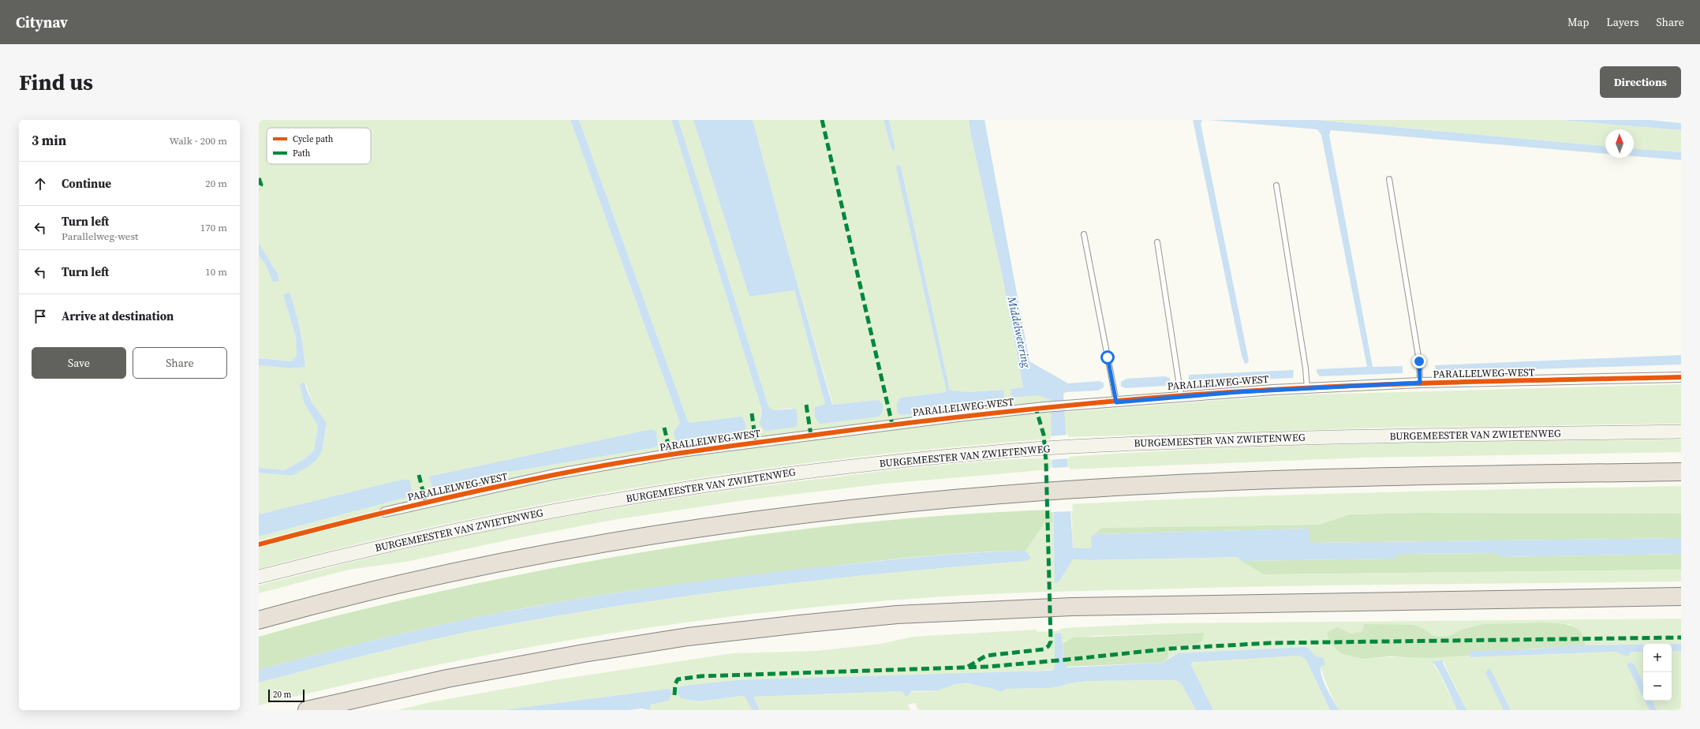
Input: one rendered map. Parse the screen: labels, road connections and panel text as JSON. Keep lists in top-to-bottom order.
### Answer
{
  "streets": {
    "main road": ["BURGEMEESTER VAN ZWIETENWEG"],
    "street": ["PARALLELWEG-WEST"]
  },
  "water": ["Middelwetering"],
  "legend": ["Cycle path", "Path"],
  "scale_bar": "20 m",
  "north": "top",
  "page": {
    "header": "Citynav",
    "nav": ["Map", "Layers", "Share"],
    "buttons": [
      "Directions",
      ["Save", "Share"]
    ],
    "title": "Find us",
    "heading": ["3 min", "Walk · 200 m"],
    "list": [
      ["Continue", "20 m"],
      ["Turn left", "Parallelweg-west", "170 m"],
      ["Turn left", "10 m"],
      "Arrive at destination"
    ],
    "map_buttons": ["+", "−"],
    "scale": "20 m"
  }
}
